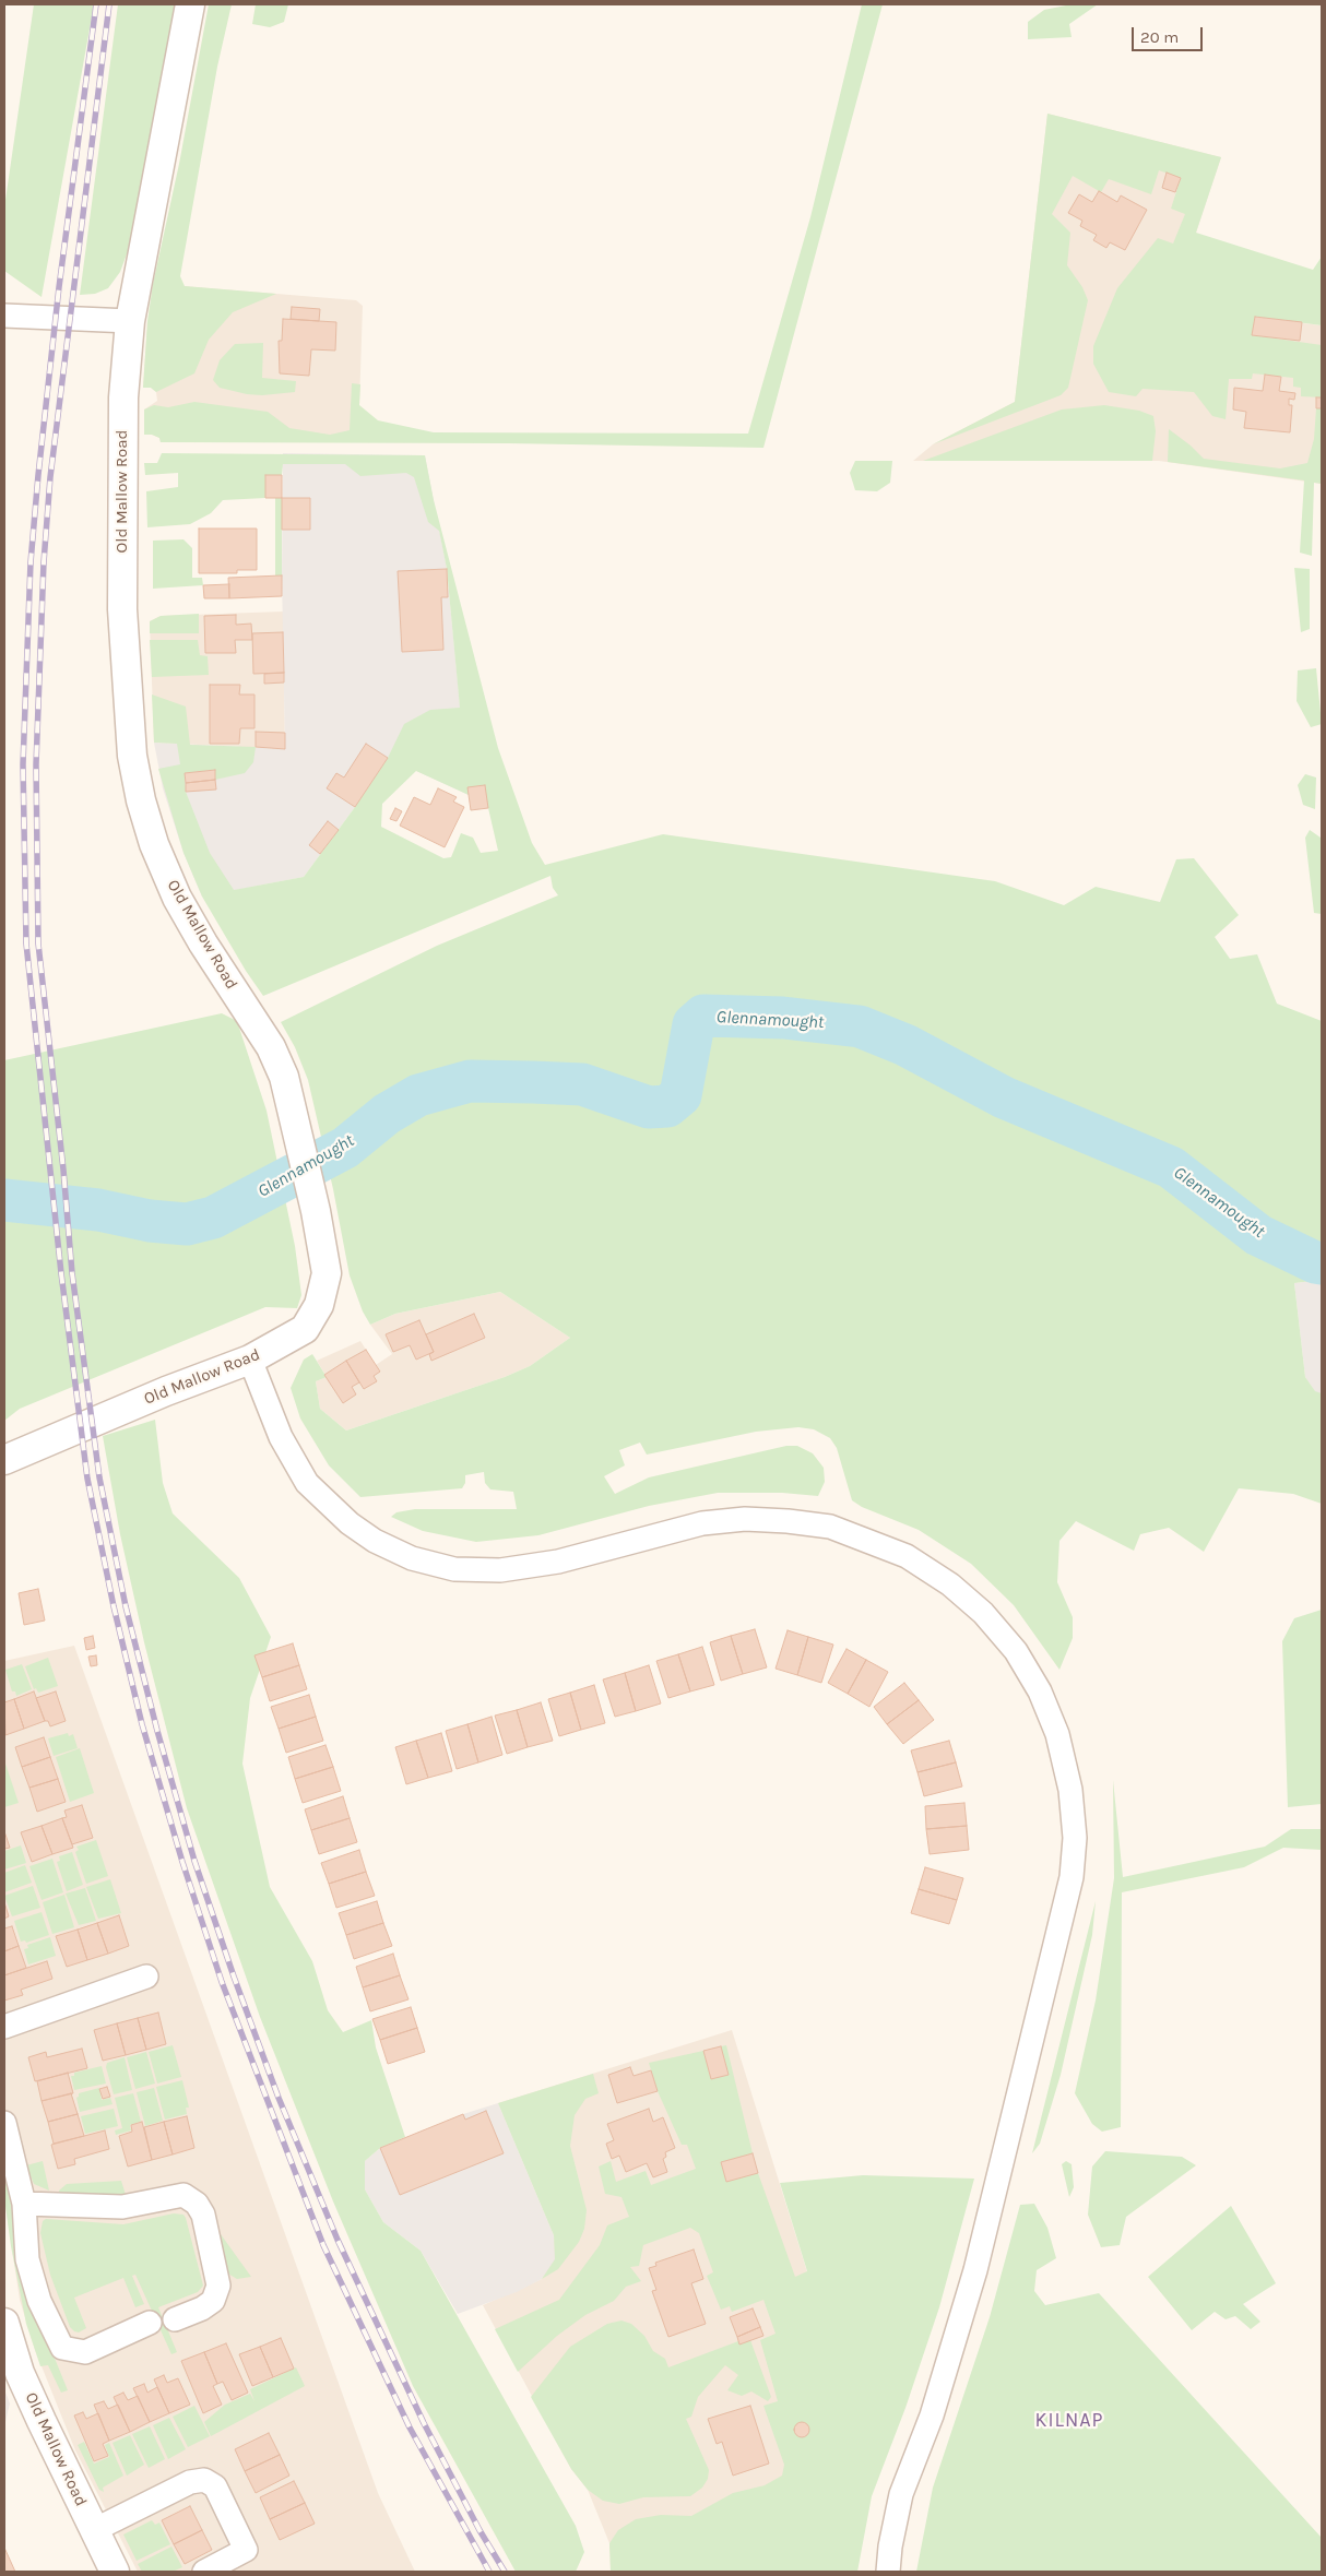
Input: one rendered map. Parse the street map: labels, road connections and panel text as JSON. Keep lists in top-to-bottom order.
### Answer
{
  "streets": {
    "street": ["Old Mallow Road"]
  },
  "districts": ["KILNAP"],
  "water": ["Glennamought"],
  "scale_bar": "20 m"
}
